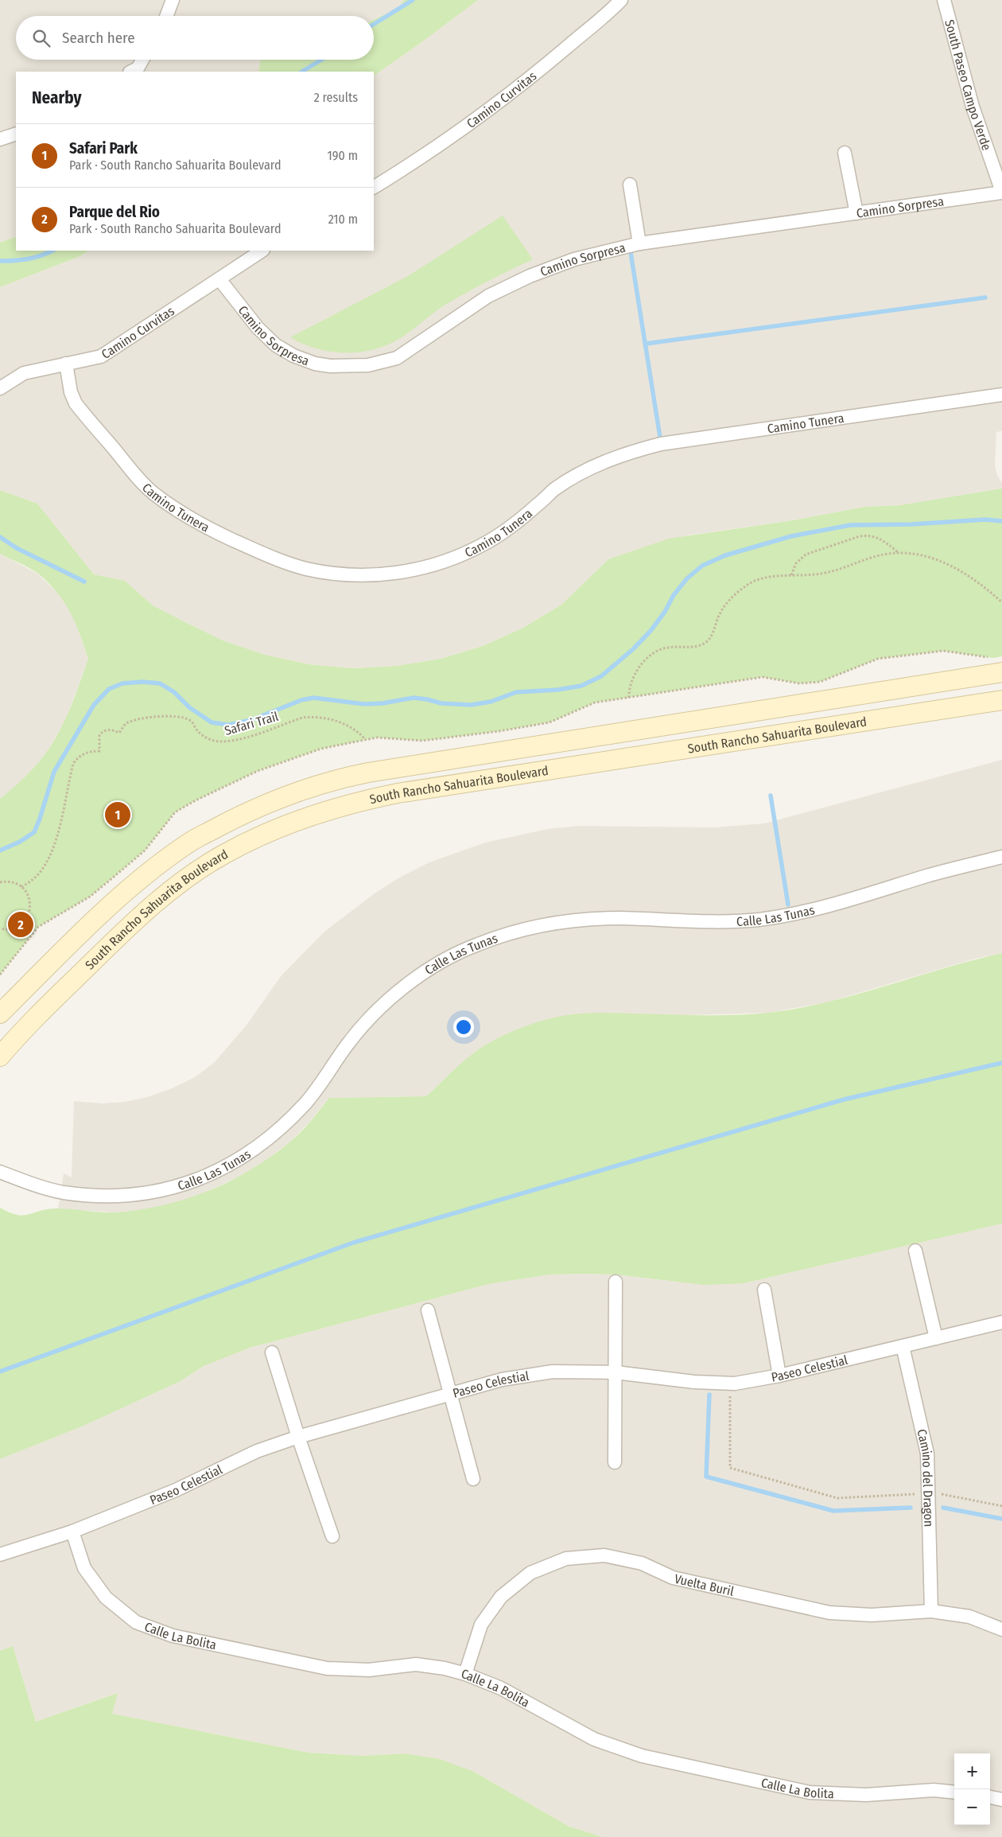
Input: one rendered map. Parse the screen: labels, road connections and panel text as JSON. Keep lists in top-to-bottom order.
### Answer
{
  "streets": {
    "street": [
      "South Paseo Campo Verde",
      "Camino Curvitas",
      "Camino Sorpresa",
      "Camino Tunera",
      "South Rancho Sahuarita Boulevard",
      "Calle Las Tunas",
      "Paseo Celestial",
      "Camino del Dragon",
      "Vuelta Buril",
      "Calle La Bolita"
    ],
    "path": ["Safari Trail"]
  },
  "crossings": [
    ["South Paseo Campo Verde", "Camino Sorpresa"],
    ["Camino Curvitas", "Camino Sorpresa"],
    ["Camino Curvitas", "Camino Tunera"],
    ["Paseo Celestial", "Camino del Dragon"],
    ["Paseo Celestial", "Calle La Bolita"],
    ["Camino del Dragon", "Vuelta Buril"],
    ["Vuelta Buril", "Calle La Bolita"]
  ],
  "page": {
    "search": "Search here",
    "heading": ["Nearby", "2 results"],
    "list": [
      {
        "mark": "1",
        "name": "Safari Park",
        "note": "Park · South Rancho Sahuarita Boulevard",
        "value": "190 m"
      },
      {
        "mark": "2",
        "name": "Parque del Rio",
        "note": "Park · South Rancho Sahuarita Boulevard",
        "value": "210 m"
      }
    ],
    "pins": ["1", "2"],
    "map_buttons": ["+", "−"]
  }
}
